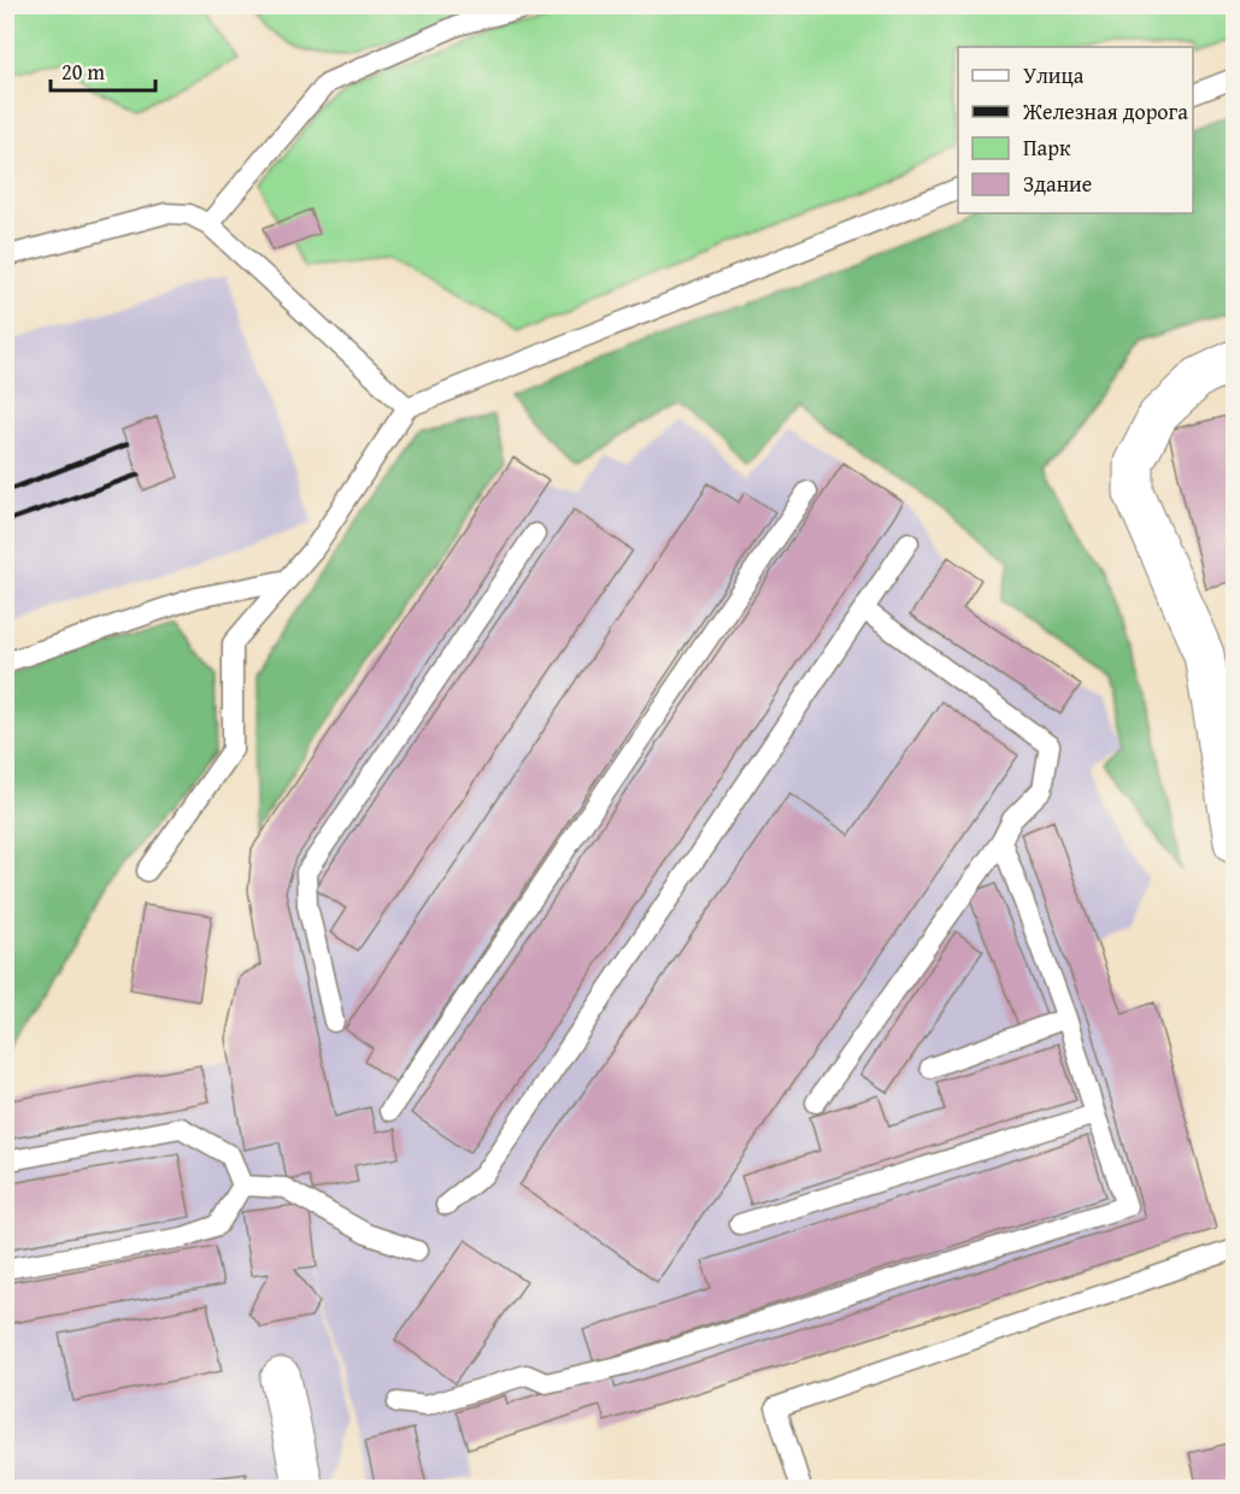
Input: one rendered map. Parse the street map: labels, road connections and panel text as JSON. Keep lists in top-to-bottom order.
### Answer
{
  "legend": [
    "Улица",
    "Железная дорога",
    "Парк",
    "Здание"
  ],
  "scale_bar": "20 m"
}
